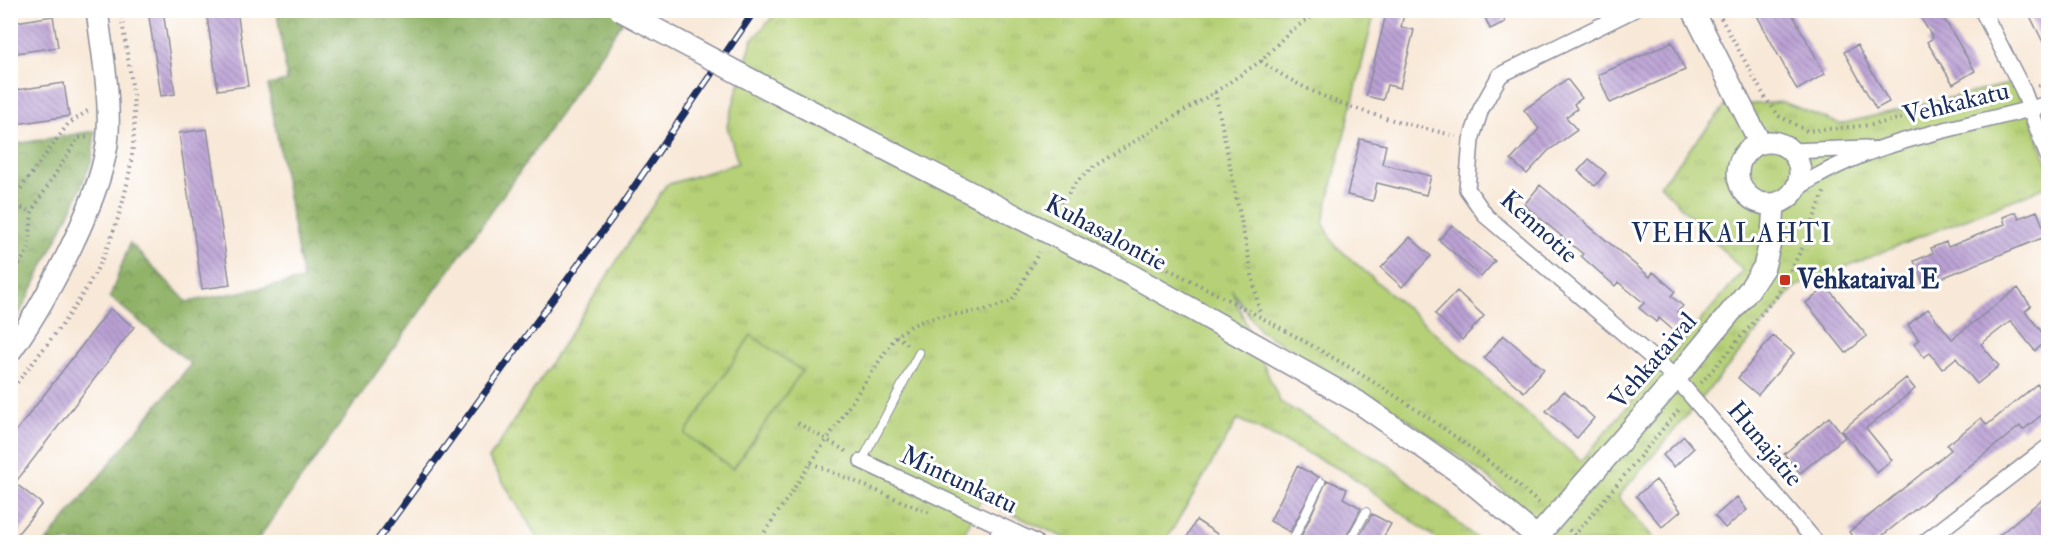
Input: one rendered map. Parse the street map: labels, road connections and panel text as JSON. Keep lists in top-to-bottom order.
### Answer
{
  "streets": {
    "street": [
      "Vehkakatu",
      "Kennotie",
      "Kuhasalontie",
      "Vehkataival",
      "Hunajatie",
      "Mintunkatu"
    ]
  },
  "crossings": [
    ["Vehkakatu", "Vehkataival"],
    ["Kennotie", "Vehkataival"],
    ["Kennotie", "Hunajatie"],
    ["Kuhasalontie", "Vehkataival"],
    ["Vehkataival", "Hunajatie"]
  ],
  "districts": ["VEHKALAHTI"],
  "places": {
    "transit": ["Vehkataival E"]
  }
}
